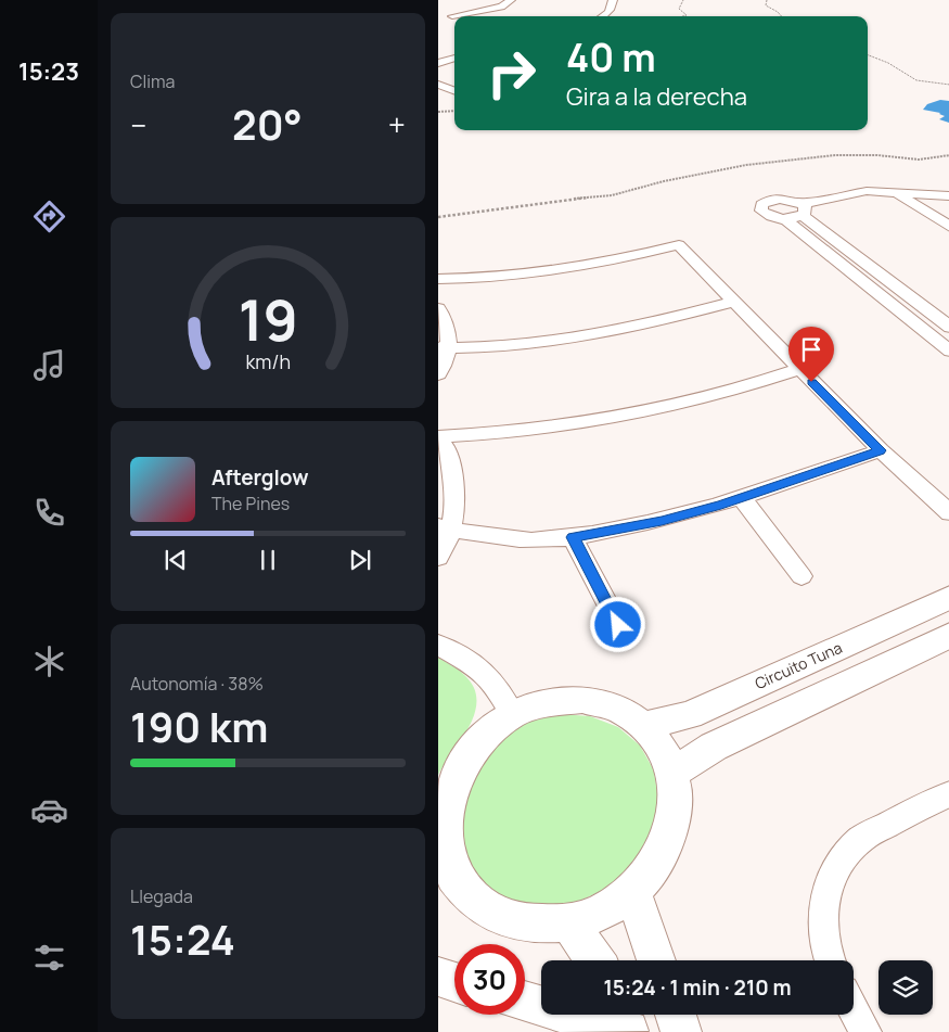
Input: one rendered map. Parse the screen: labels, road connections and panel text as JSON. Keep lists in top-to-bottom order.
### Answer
{
  "streets": {
    "street": ["Circuito Tuna"]
  },
  "page": {
    "tabs": "15:23",
    "tile": [
      "Clima",
      ["Autonomía · 38%", "190 km"],
      ["Llegada", "15:24"]
    ],
    "turn": ["40 m", "Gira a la derecha"],
    "heat": ["−", "20°", "+"],
    "song": ["Afterglow", "The Pines"],
    "limit": "30",
    "trip": "15:24 · 1 min · 210 m",
    "gauge": ["19", "km/h"]
  }
}
